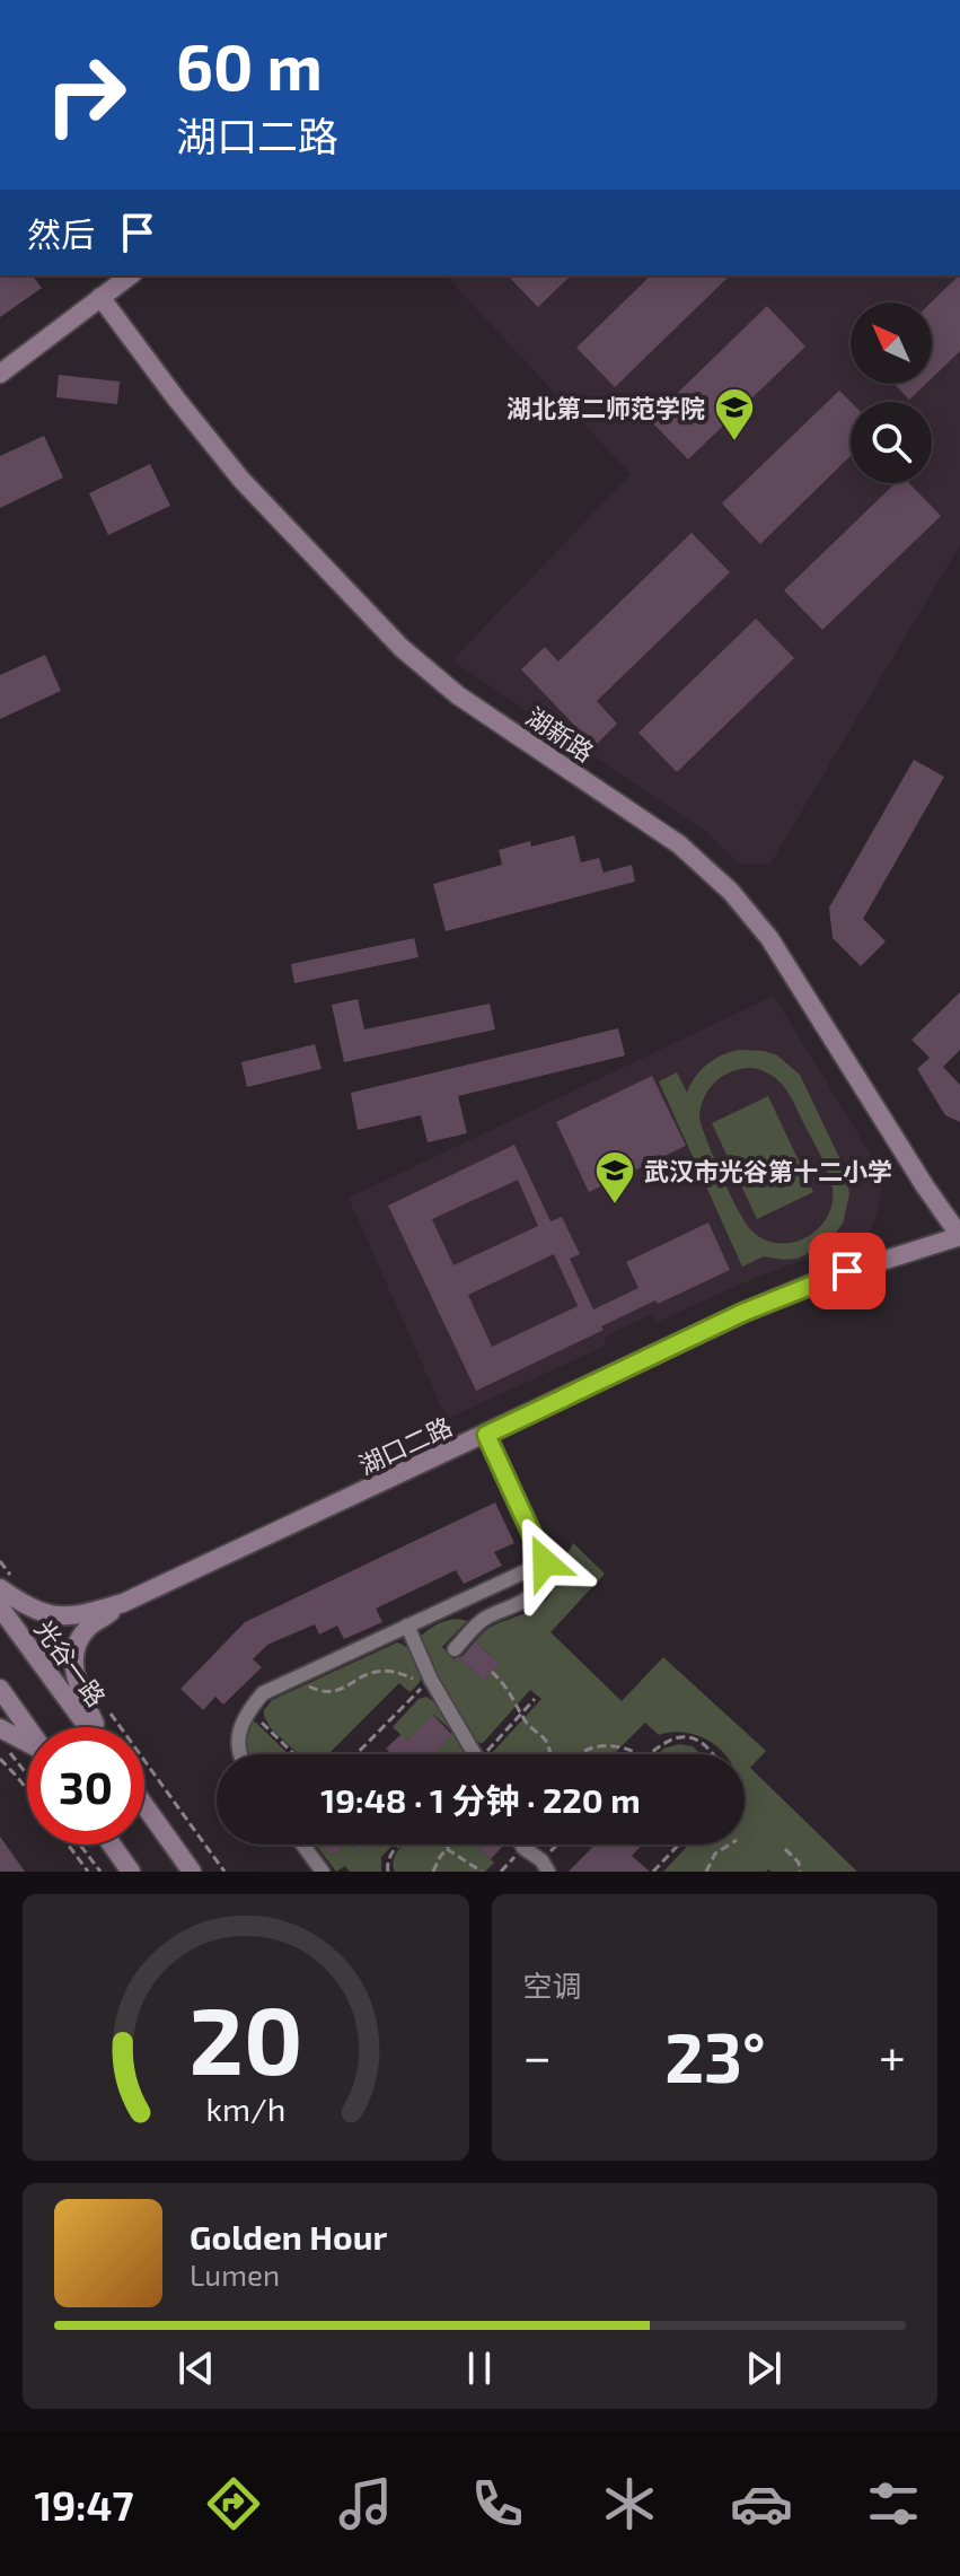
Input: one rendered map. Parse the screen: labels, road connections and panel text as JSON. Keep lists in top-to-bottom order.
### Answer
{
  "streets": {
    "street": ["湖新路", "湖口二路", "光谷一路"]
  },
  "crossings": [
    ["湖新路", "湖口二路"]
  ],
  "places": {
    "school or university": ["湖北第二师范学院", "武汉市光谷第十二小学"]
  },
  "north": "top left",
  "page": {
    "turn": ["60 m", "湖口二路"],
    "then": "然后",
    "limit": "30",
    "trip": "19:48 · 1 分钟 · 220 m",
    "tile": "空调",
    "heat": ["−", "23°", "+"],
    "song": ["Golden Hour", "Lumen"],
    "tabs": "19:47",
    "gauge": ["20", "km/h"]
  }
}
